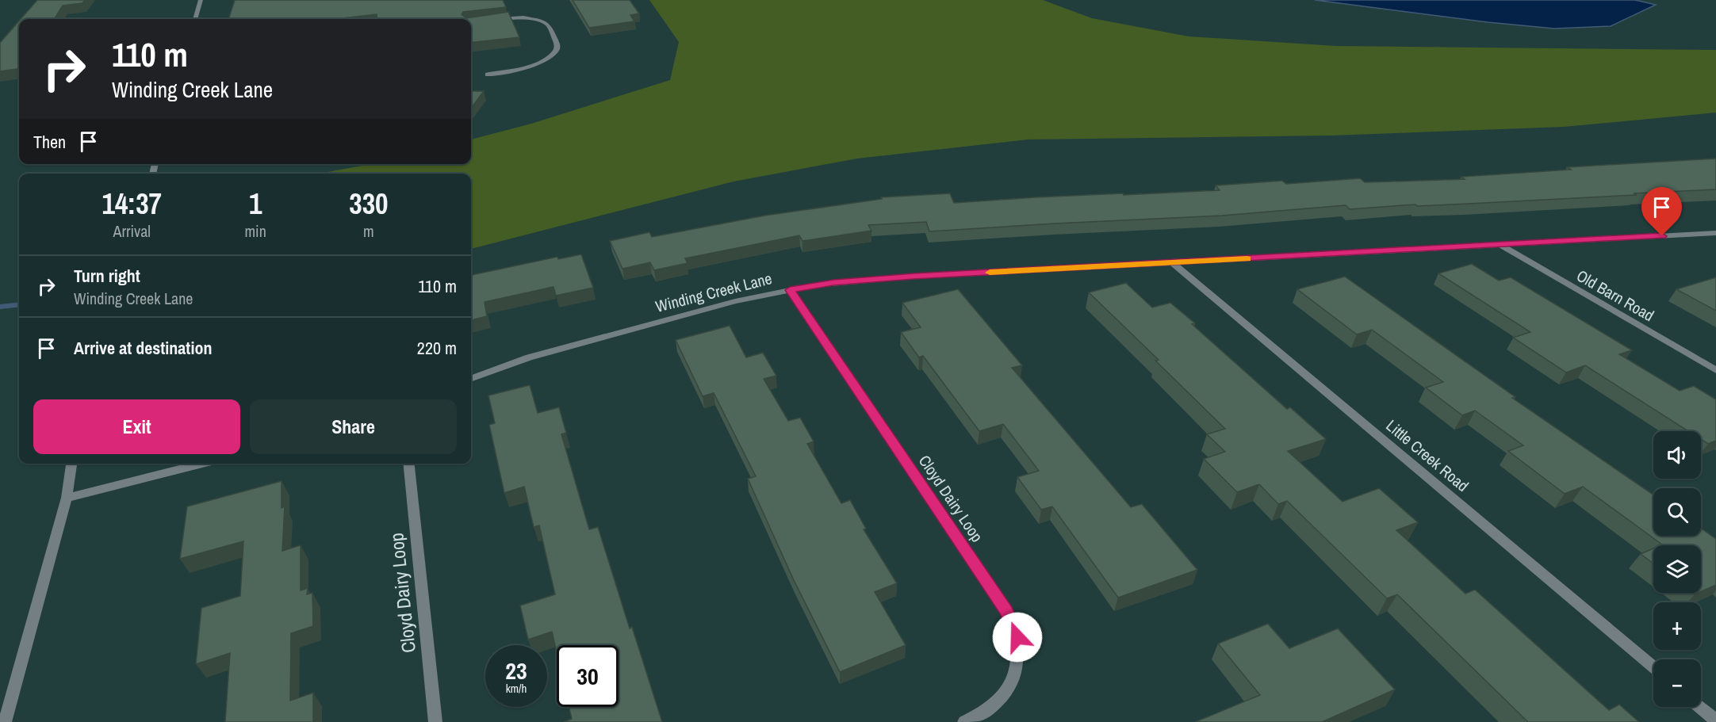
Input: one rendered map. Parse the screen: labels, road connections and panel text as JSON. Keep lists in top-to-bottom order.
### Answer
{
  "streets": {
    "street": [
      "Winding Creek Lane",
      "Old Barn Road",
      "Little Creek Road",
      "Cloyd Dairy Loop"
    ]
  },
  "crossings": [
    ["Winding Creek Lane", "Old Barn Road"],
    ["Winding Creek Lane", "Little Creek Road"],
    ["Winding Creek Lane", "Cloyd Dairy Loop"]
  ],
  "page": {
    "turn": ["110 m", "Winding Creek Lane"],
    "then": "Then",
    "eta": [
      "14:37",
      "Arrival",
      "1",
      "min",
      "330",
      "m"
    ],
    "list": [
      {
        "name": "Turn right",
        "note": "Winding Creek Lane",
        "value": "110 m"
      },
      {
        "name": "Arrive at destination",
        "value": "220 m"
      }
    ],
    "buttons": ["Exit", "Share"],
    "map_buttons": ["+", "−"],
    "speed": "23 km/h",
    "limit": "30"
  }
}
